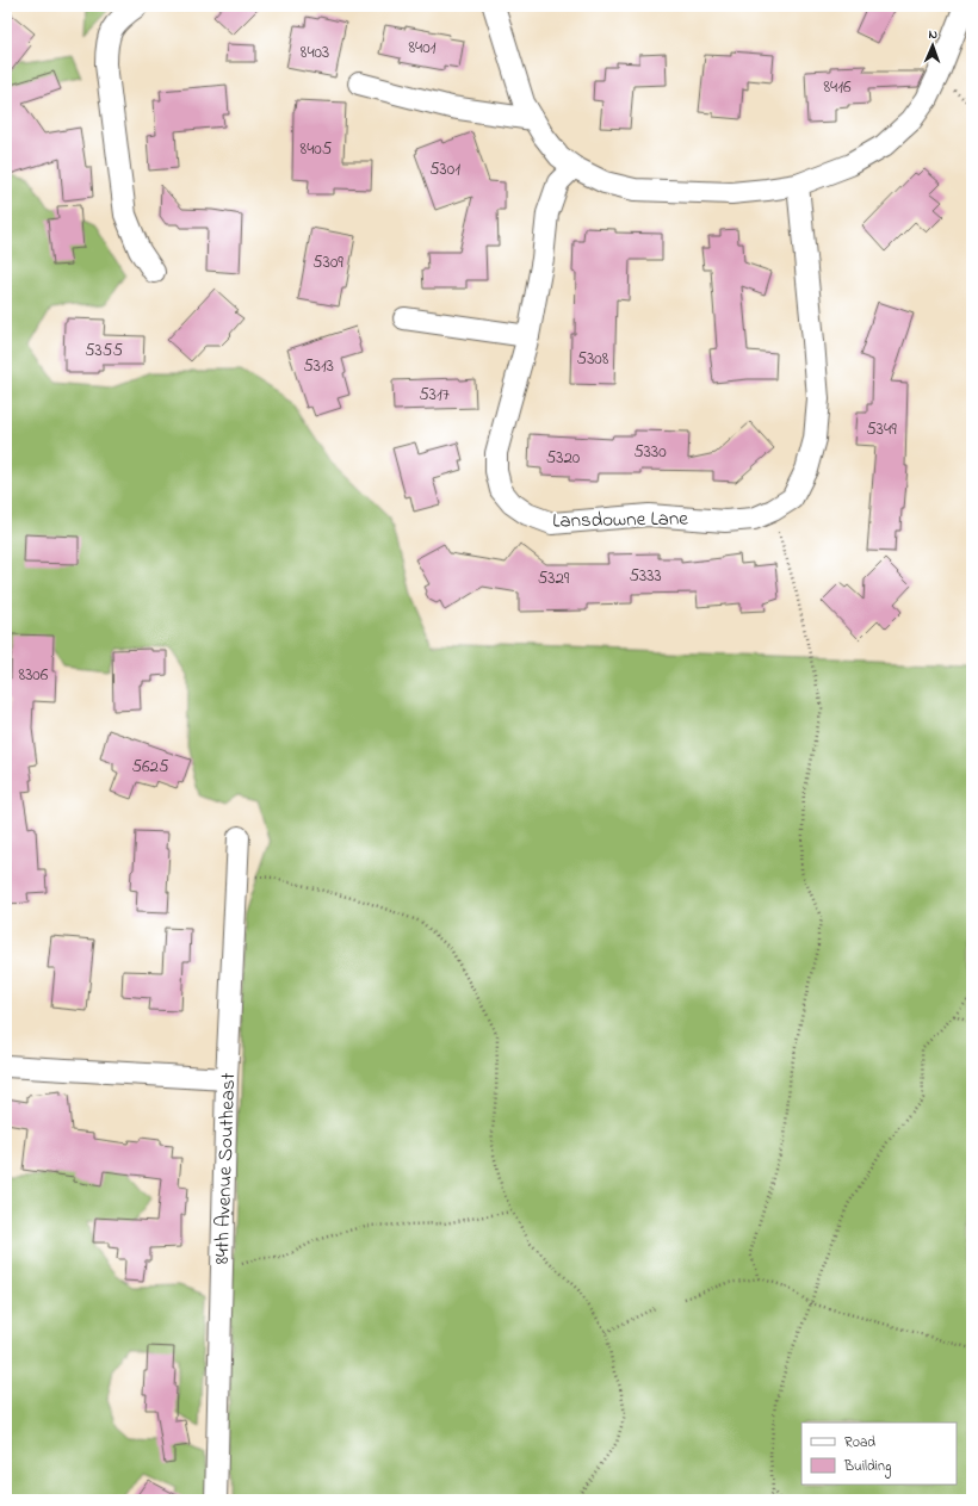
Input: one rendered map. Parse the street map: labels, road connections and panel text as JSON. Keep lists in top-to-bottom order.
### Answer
{
  "streets": {
    "street": ["Lansdowne Lane", "84th Avenue Southeast"]
  },
  "house_numbers": [
    "8401",
    "8403",
    "8416",
    "8405",
    "5301",
    "5309",
    "5355",
    "5308",
    "5313",
    "5317",
    "5349",
    "5330",
    "5320",
    "5333",
    "5329",
    "8306",
    "5625"
  ],
  "legend": ["Road", "Building"],
  "north": "top"
}
